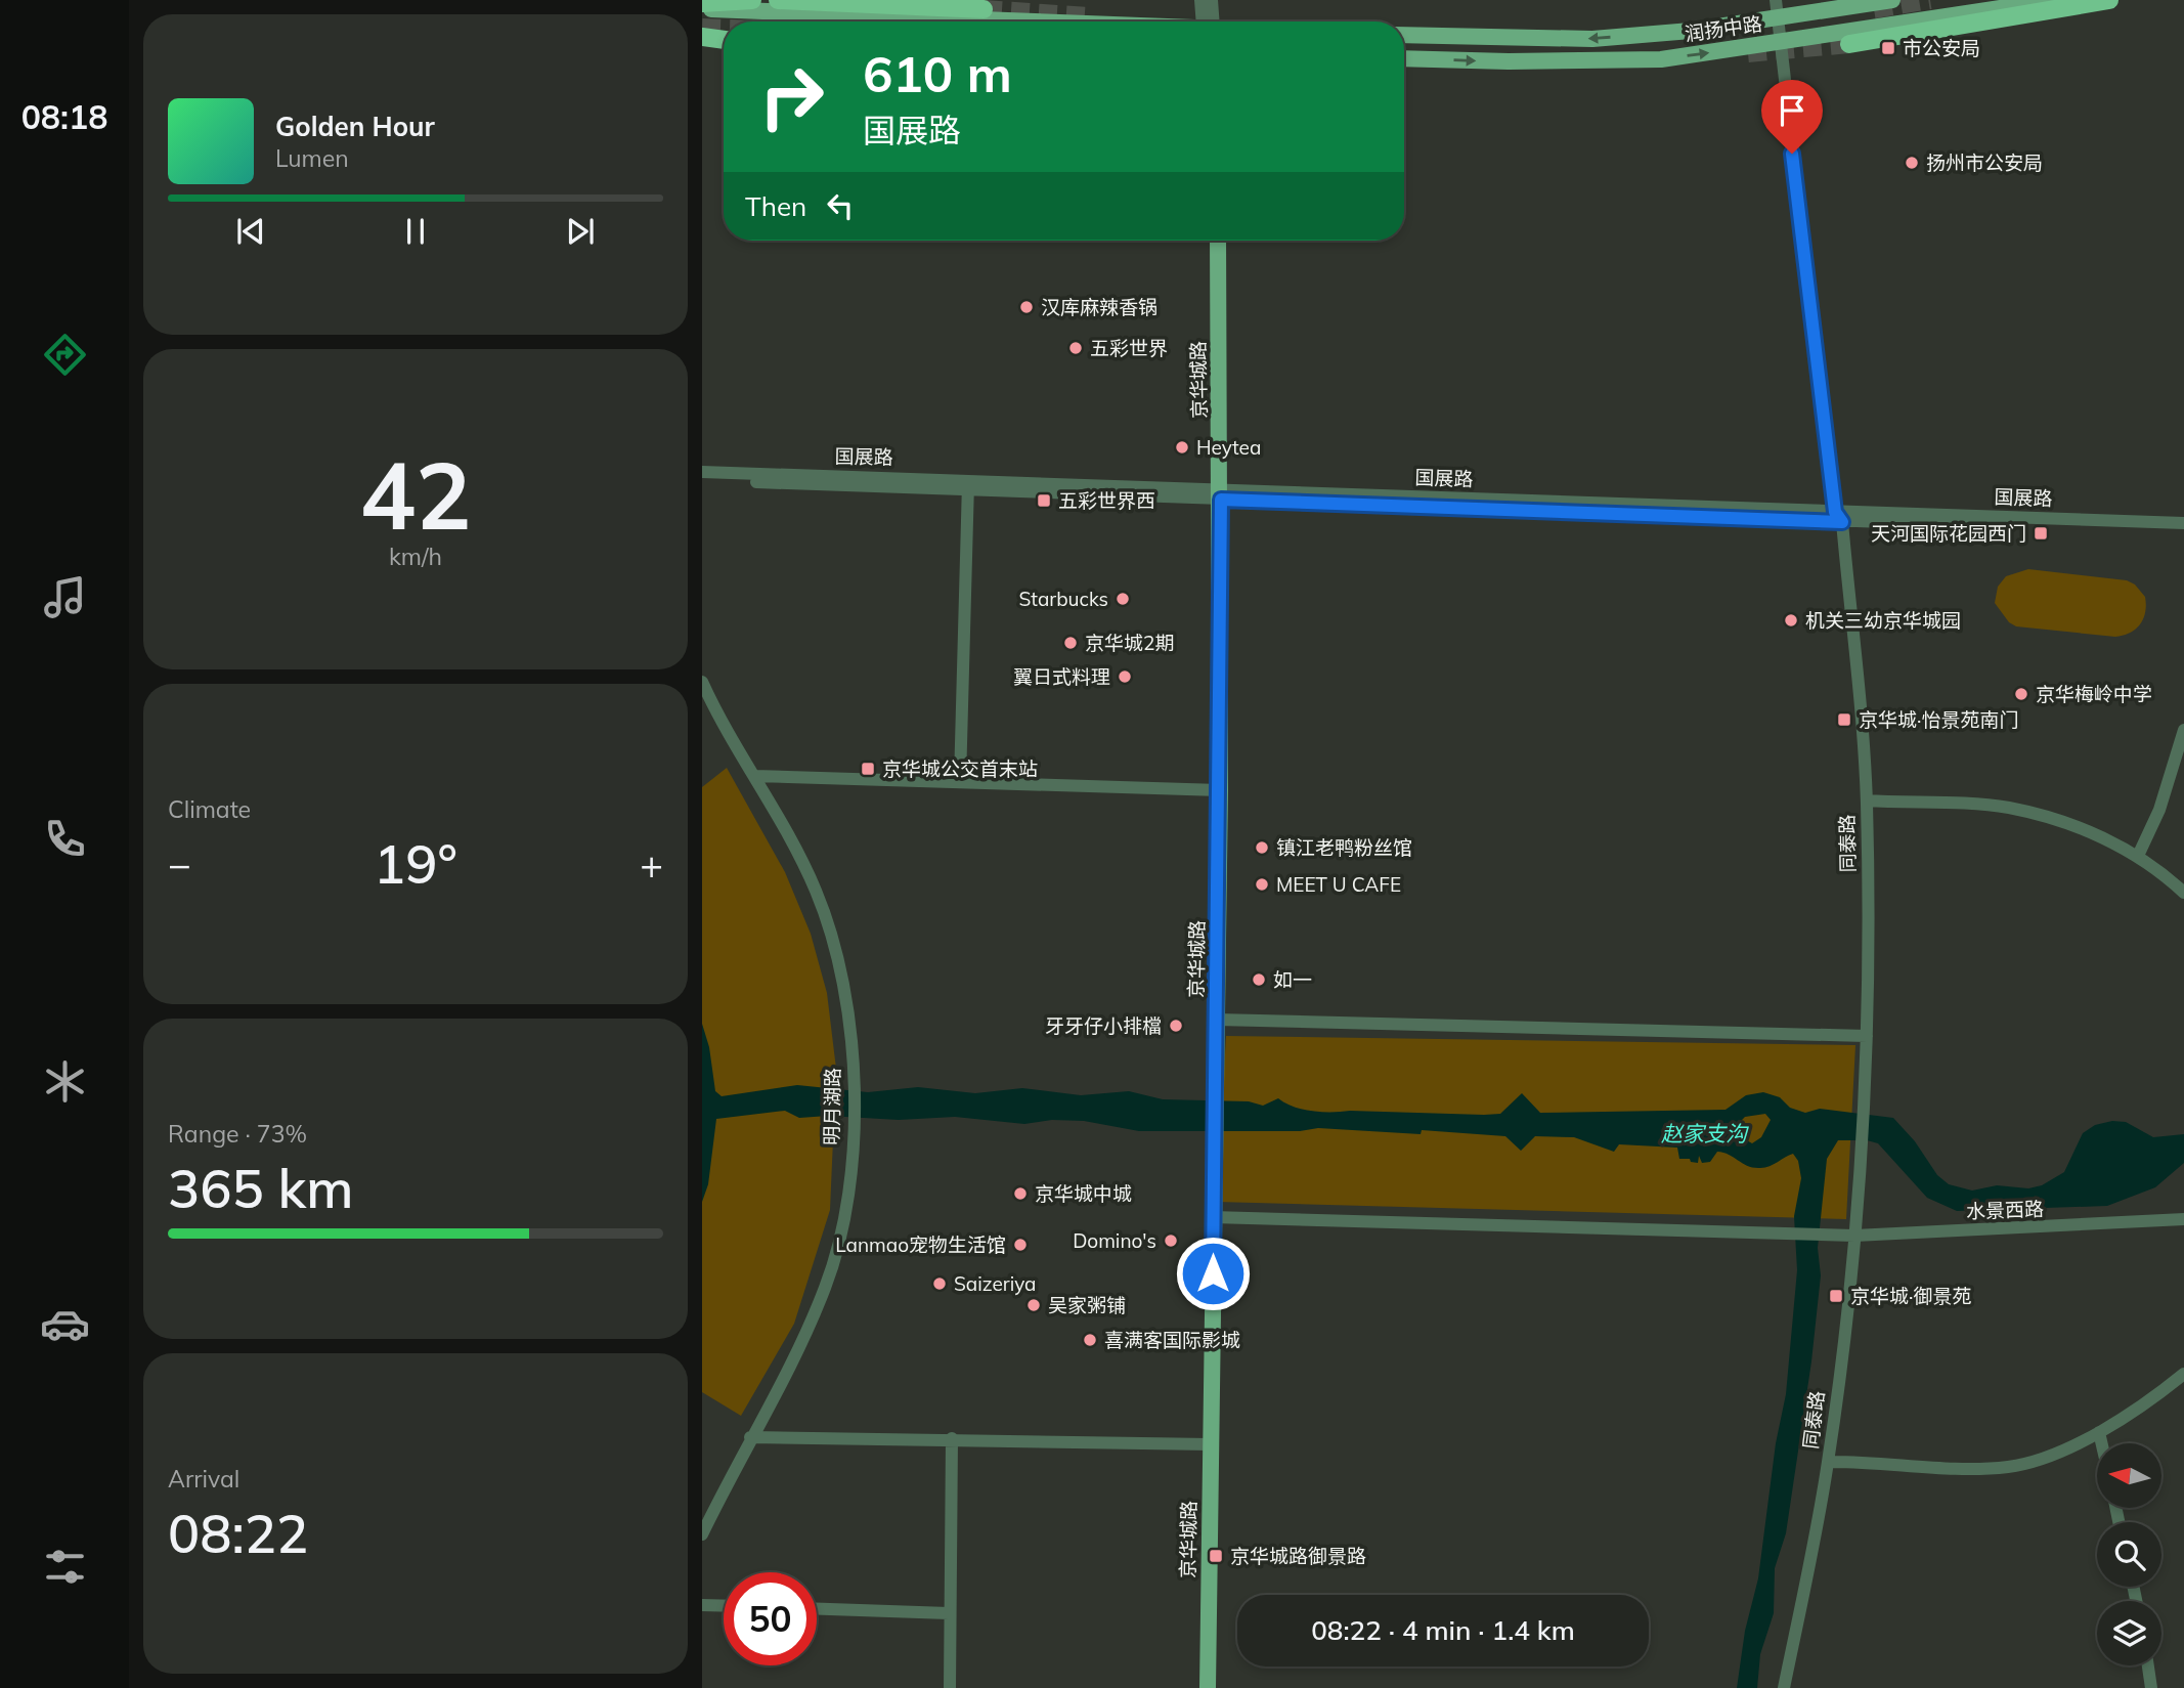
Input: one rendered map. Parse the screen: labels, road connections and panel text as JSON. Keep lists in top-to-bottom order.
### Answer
{
  "streets": {
    "main road": ["润扬中路", "京华城路"],
    "street": [
      "国展路",
      "同泰路",
      "明月湖路",
      "水景西路"
    ]
  },
  "crossings": [
    ["润扬中路", "同泰路"],
    ["京华城路", "国展路"],
    ["京华城路", "水景西路"],
    ["国展路", "同泰路"],
    ["同泰路", "水景西路"]
  ],
  "water": ["赵家支沟"],
  "places": {
    "transit": [
      "市公安局",
      "五彩世界西",
      "天河国际花园西门",
      "京华城·怡景苑南门",
      "京华城公交首末站",
      "京华城·御景苑",
      "京华城路御景路"
    ],
    "other": [
      "扬州市公安局",
      "汉库麻辣香锅",
      "五彩世界",
      "Heytea",
      "Starbucks",
      "机关三幼京华城园",
      "京华城2期",
      "翼日式料理",
      "京华梅岭中学",
      "镇江老鸭粉丝馆",
      "MEET U CAFE",
      "如一",
      "牙牙仔小排檔",
      "京华城中城",
      "Domino's",
      "Lanmao宠物生活馆",
      "Saizeriya",
      "吴家粥铺",
      "喜满客国际影城"
    ]
  },
  "north": "left",
  "page": {
    "tabs": "08:18",
    "turn": ["610 m", "国展路"],
    "song": ["Golden Hour", "Lumen"],
    "then": "Then",
    "tile": [
      ["42", "km/h"],
      "Climate",
      ["Range · 73%", "365 km"],
      ["Arrival", "08:22"]
    ],
    "heat": ["−", "19°", "+"],
    "limit": "50",
    "trip": "08:22 · 4 min · 1.4 km"
  }
}
